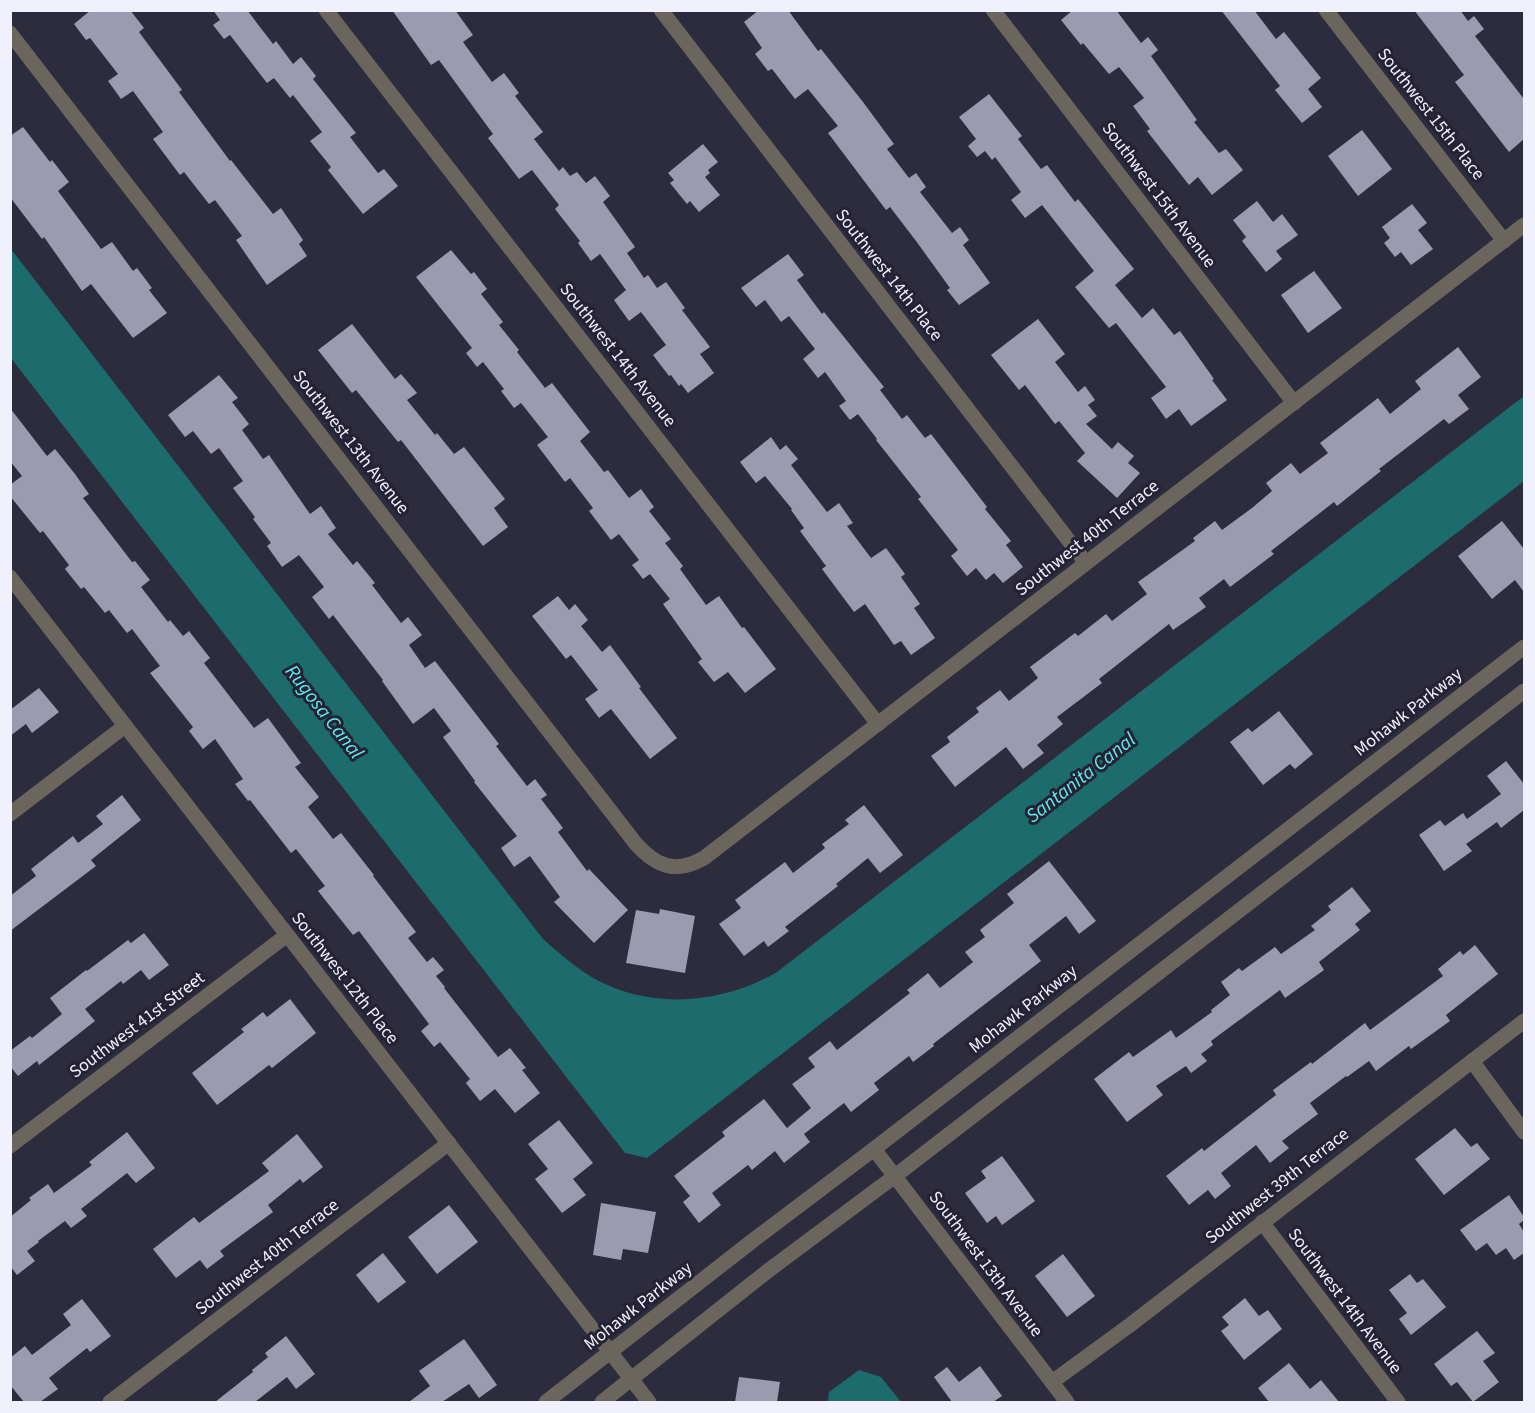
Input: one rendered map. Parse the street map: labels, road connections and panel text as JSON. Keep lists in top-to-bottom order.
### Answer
{
  "streets": {
    "street": [
      "Southwest 15th Place",
      "Southwest 15th Avenue",
      "Southwest 14th Place",
      "Southwest 14th Avenue",
      "Southwest 13th Avenue",
      "Southwest 40th Terrace",
      "Mohawk Parkway",
      "Southwest 12th Place",
      "Southwest 41st Street",
      "Southwest 39th Terrace"
    ]
  },
  "crossings": [
    ["Southwest 15th Place", "Southwest 40th Terrace"],
    ["Southwest 15th Avenue", "Southwest 40th Terrace"],
    ["Southwest 14th Place", "Southwest 40th Terrace"],
    ["Southwest 14th Avenue", "Southwest 40th Terrace"],
    ["Southwest 14th Avenue", "Southwest 39th Terrace"],
    ["Southwest 13th Avenue", "Southwest 40th Terrace"],
    ["Southwest 13th Avenue", "Mohawk Parkway"],
    ["Southwest 13th Avenue", "Southwest 39th Terrace"],
    ["Southwest 40th Terrace", "Southwest 12th Place"],
    ["Mohawk Parkway", "Southwest 12th Place"],
    ["Southwest 12th Place", "Southwest 41st Street"]
  ],
  "water": ["Rugosa Canal", "Santanita Canal"]
}
